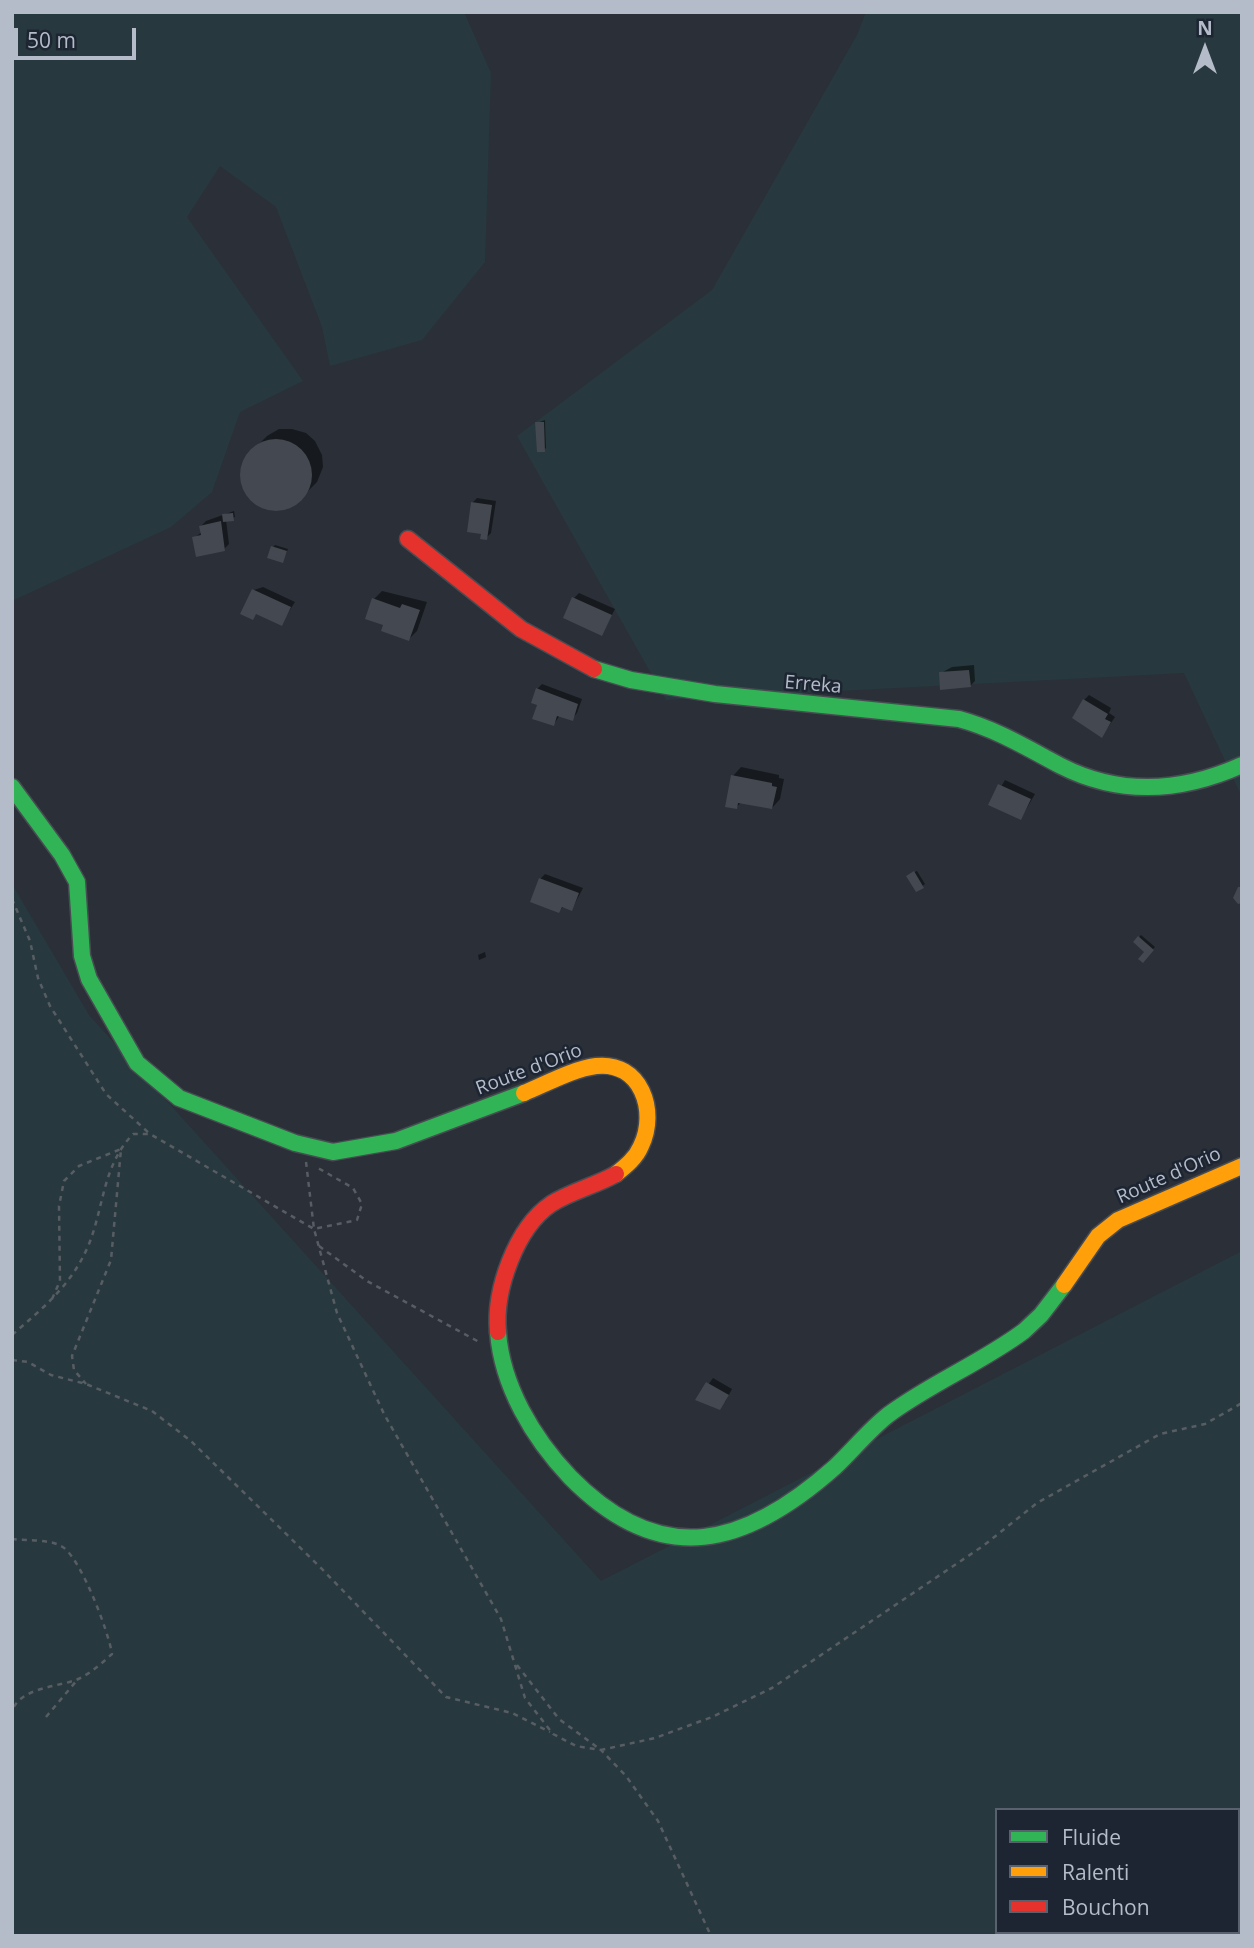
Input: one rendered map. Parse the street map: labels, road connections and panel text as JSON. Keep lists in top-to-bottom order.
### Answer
{
  "streets": {
    "street": ["Erreka", "Route d'Orio"]
  },
  "legend": ["Fluide", "Ralenti", "Bouchon"],
  "scale_bar": "50 m",
  "north": "top"
}
